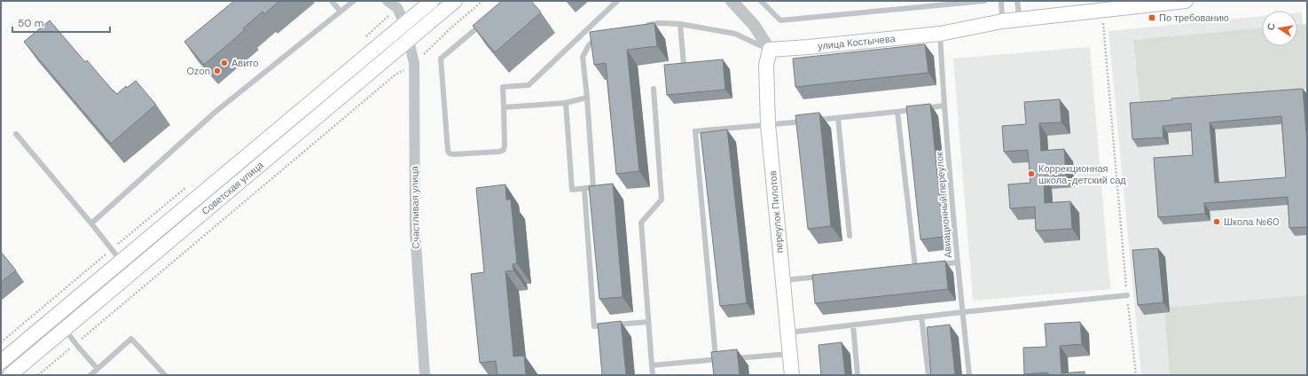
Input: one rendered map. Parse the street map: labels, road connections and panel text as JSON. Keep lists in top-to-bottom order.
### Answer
{
  "streets": {
    "main road": ["улица Костычева", "Советская улица", "переулок Пилотов"],
    "street": ["Счастливая улица"],
    "lane": ["Авиационный переулок"]
  },
  "crossings": [
    ["улица Костычева", "Авиационный переулок"],
    ["улица Костычева", "переулок Пилотов"],
    ["Советская улица", "Счастливая улица"]
  ],
  "places": {
    "transit": ["По требованию"],
    "other": [
      "Авито",
      "Ozon",
      "Коррекционная школа-детский сад",
      "Школа №60"
    ]
  },
  "scale_bar": "50 m",
  "north": "left"
}
